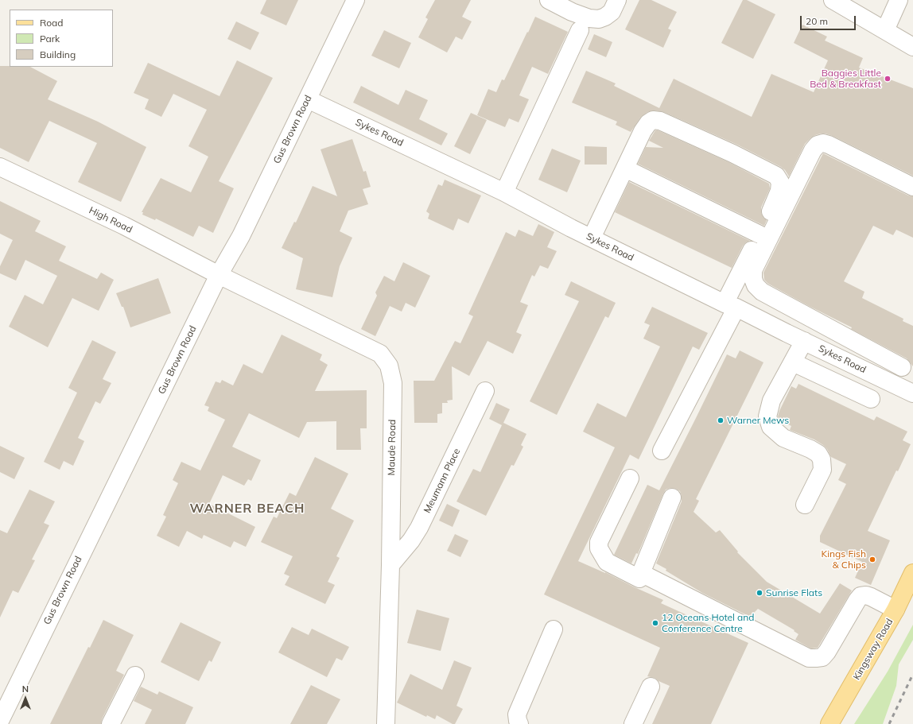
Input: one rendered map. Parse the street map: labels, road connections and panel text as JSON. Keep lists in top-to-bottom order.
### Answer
{
  "streets": {
    "main road": ["Kingsway Road"],
    "street": [
      "Gus Brown Road",
      "Sykes Road",
      "High Road",
      "Maude Road",
      "Meumann Place"
    ]
  },
  "crossings": [
    ["Gus Brown Road", "Sykes Road"],
    ["Gus Brown Road", "High Road"],
    ["Gus Brown Road", "Maude Road"],
    ["High Road", "Maude Road"],
    ["Maude Road", "Meumann Place"]
  ],
  "districts": ["WARNER BEACH"],
  "places": [
    "Baggies Little Bed & Breakfast",
    "Warner Mews",
    "Kings Fish & Chips",
    "Sunrise Flats",
    "12 Oceans Hotel and Conference Centre"
  ],
  "legend": ["Road", "Park", "Building"],
  "scale_bar": "20 m",
  "north": "top"
}
